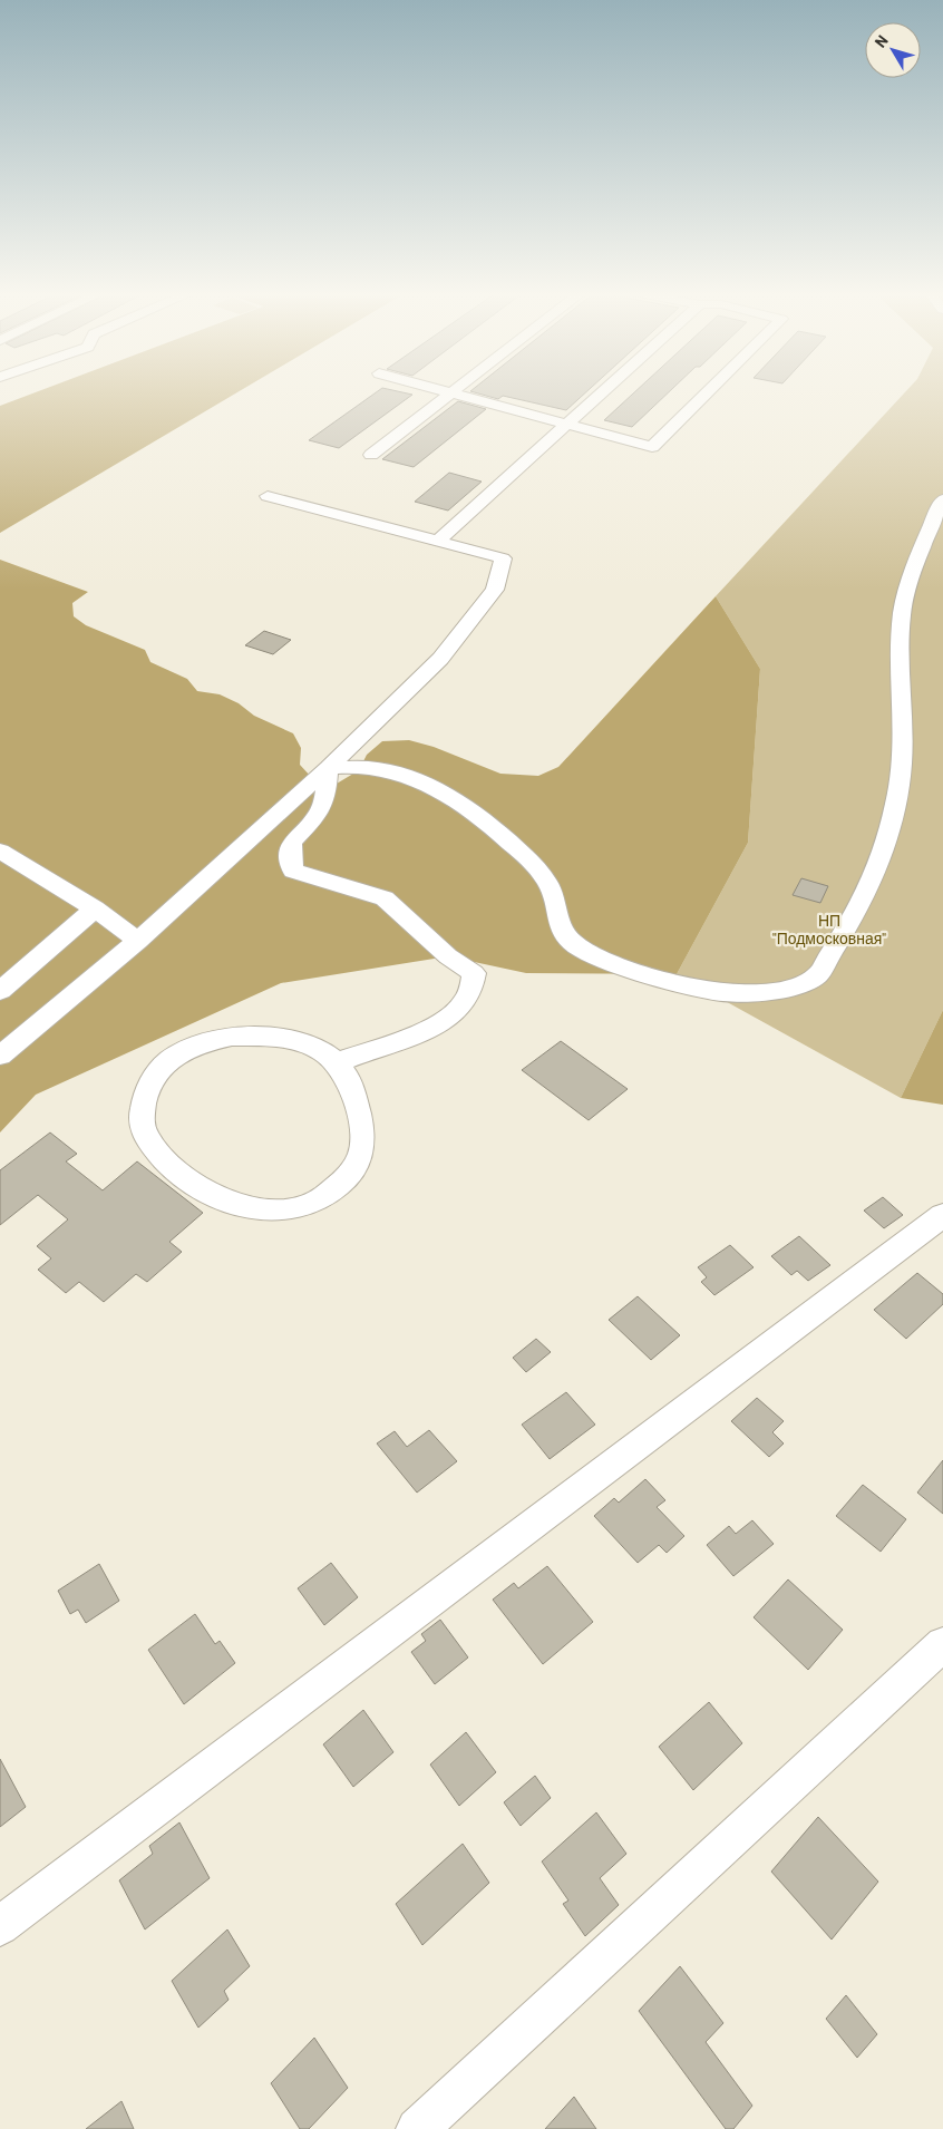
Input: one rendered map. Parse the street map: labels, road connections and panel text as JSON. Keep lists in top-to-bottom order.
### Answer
{
  "parks": ["НП \"Подмосковная\""],
  "north": "top left"
}
